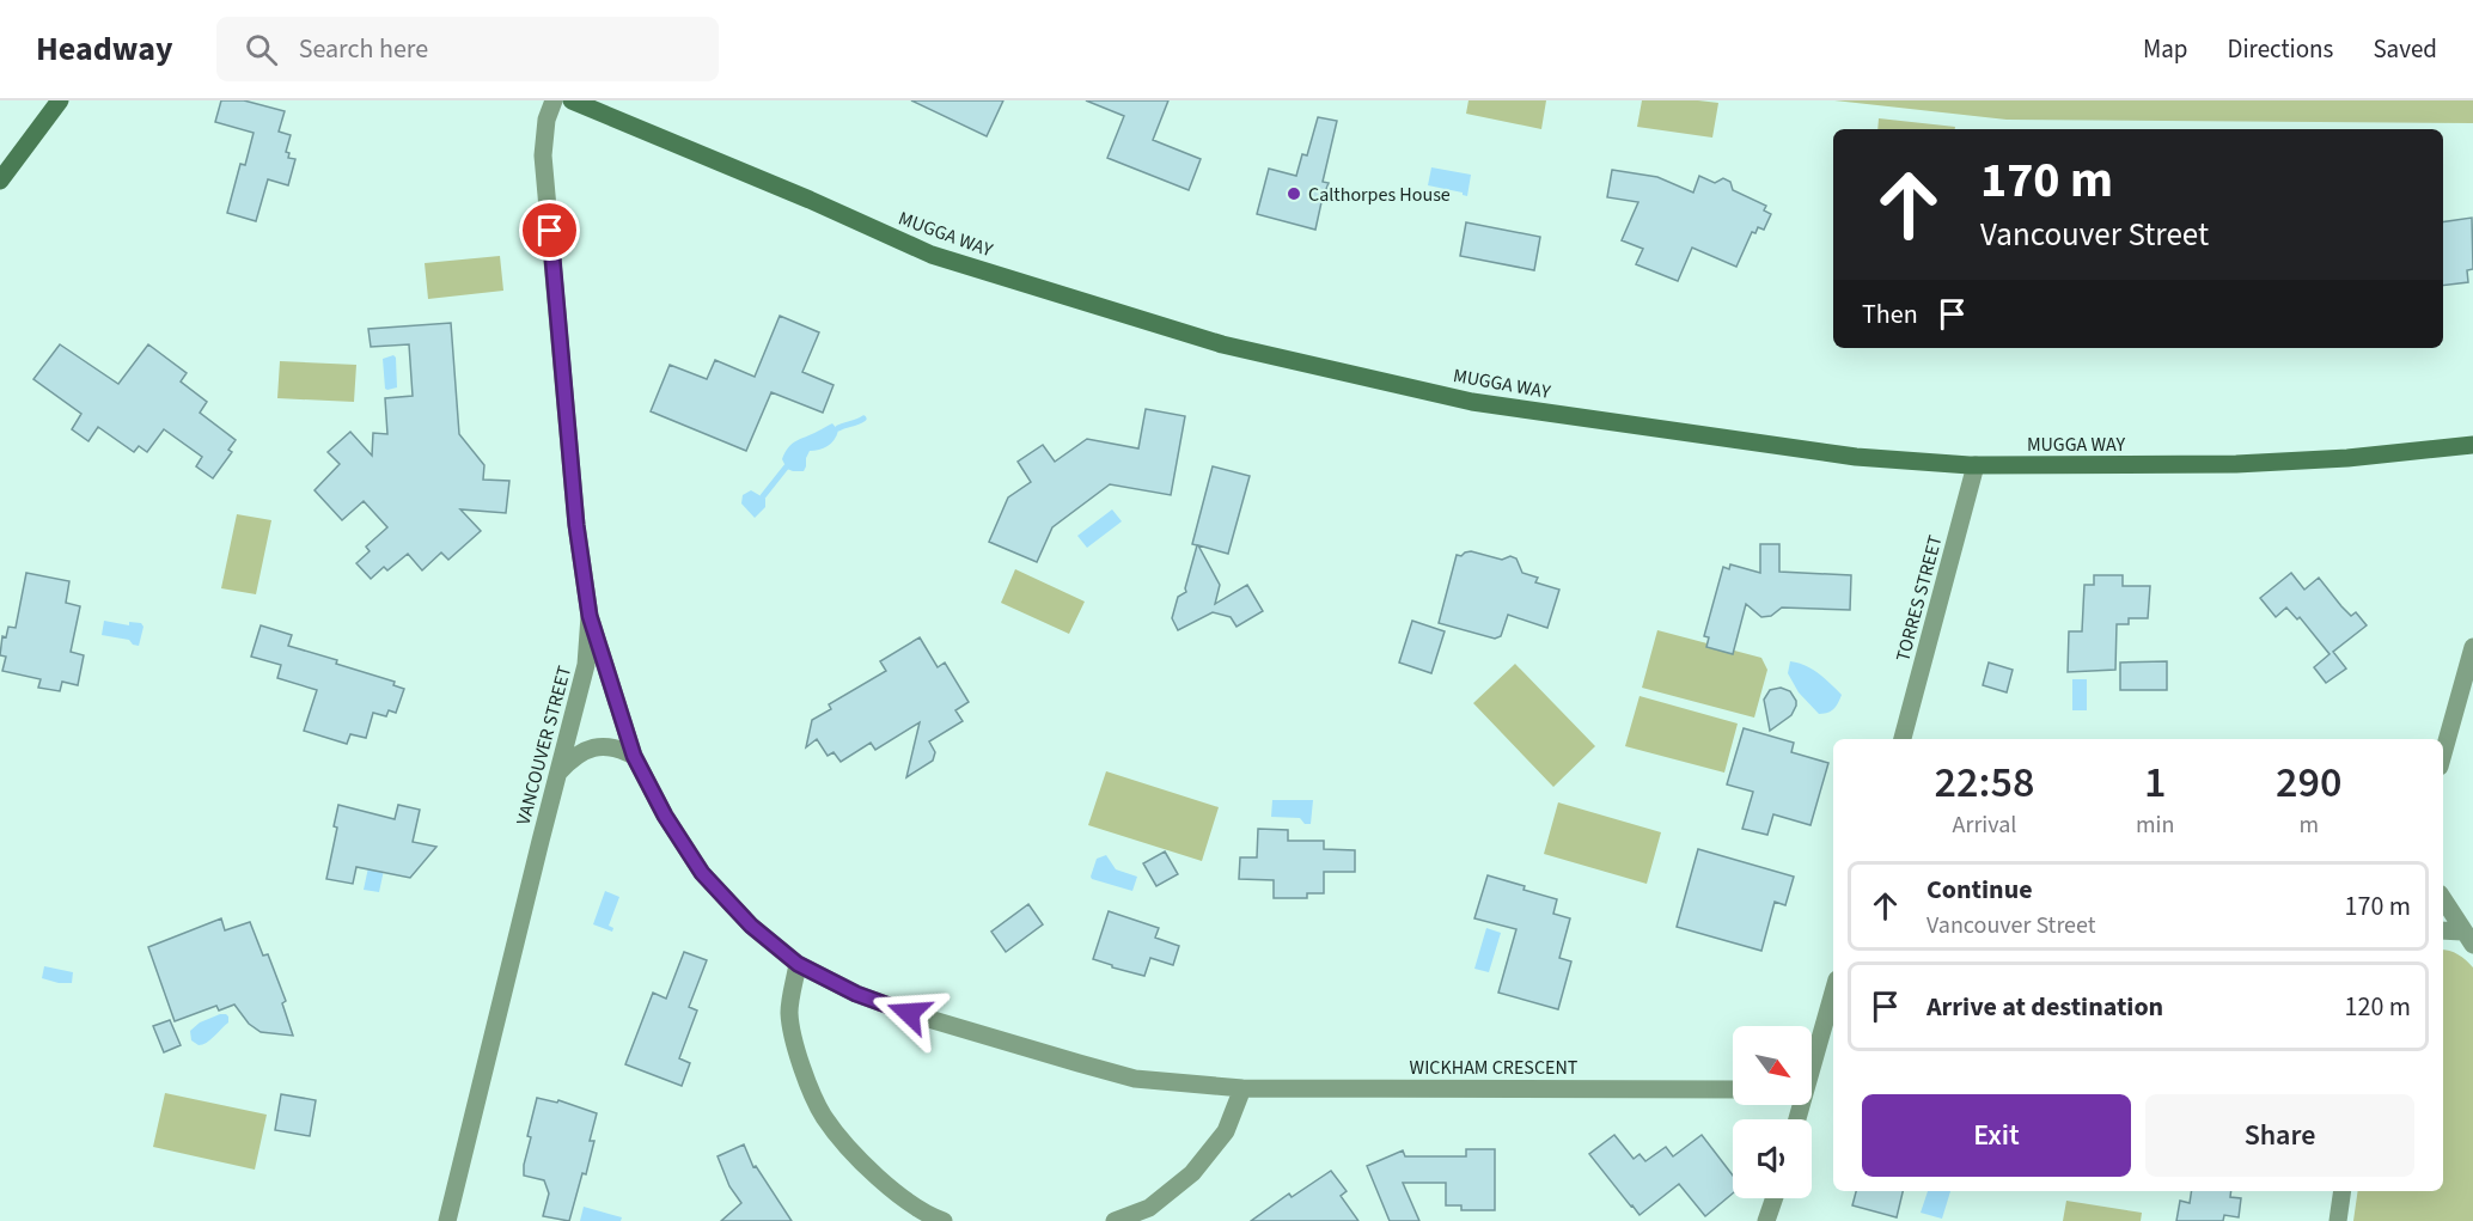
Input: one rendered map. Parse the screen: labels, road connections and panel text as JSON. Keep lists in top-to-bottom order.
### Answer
{
  "streets": {
    "main road": ["MUGGA WAY"],
    "street": ["TORRES STREET", "VANCOUVER STREET", "WICKHAM CRESCENT"]
  },
  "crossings": [
    ["MUGGA WAY", "TORRES STREET"],
    ["VANCOUVER STREET", "WICKHAM CRESCENT"]
  ],
  "places": ["Calthorpes House"],
  "north": "bottom right",
  "page": {
    "header": "Headway",
    "search": "Search here",
    "nav": ["Map", "Directions", "Saved"],
    "turn": ["170 m", "Vancouver Street"],
    "then": "Then",
    "eta": [
      "22:58",
      "Arrival",
      "1",
      "min",
      "290",
      "m"
    ],
    "list": [
      {
        "name": "Continue",
        "note": "Vancouver Street",
        "value": "170 m"
      },
      {
        "name": "Arrive at destination",
        "value": "120 m"
      }
    ],
    "buttons": ["Exit", "Share"]
  }
}
